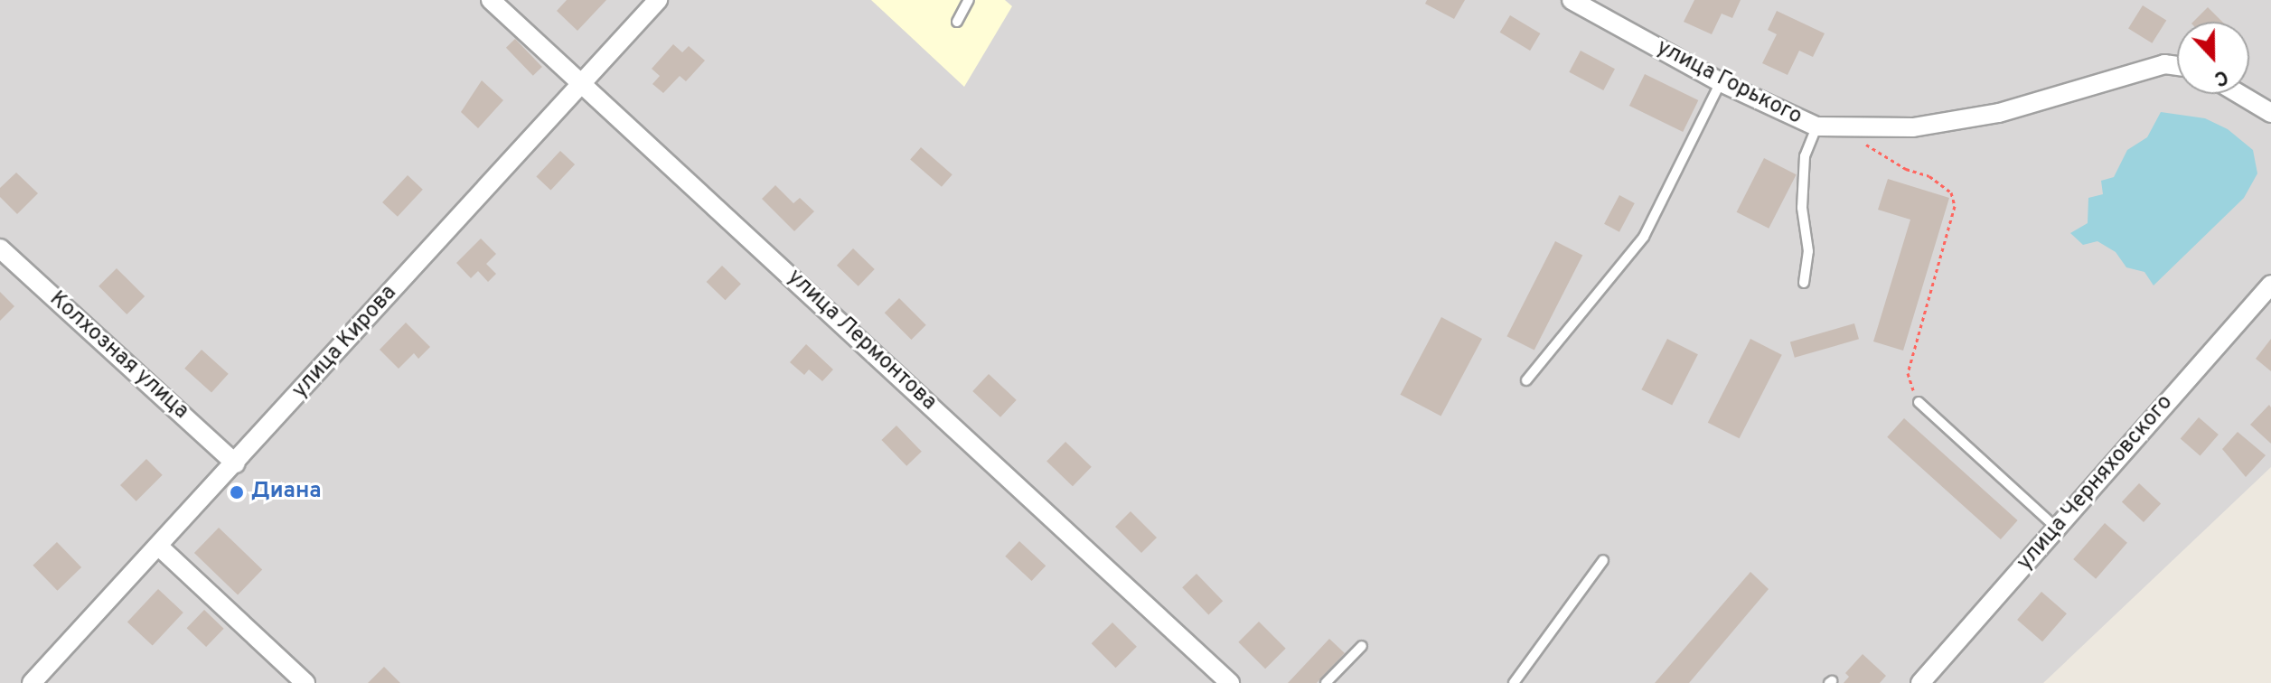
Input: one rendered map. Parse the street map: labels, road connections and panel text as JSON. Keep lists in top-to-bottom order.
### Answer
{
  "streets": {
    "street": [
      "улица Горького",
      "улица Лермонтова",
      "улица Кирова",
      "Колхозная улица",
      "улица Черняховского"
    ]
  },
  "crossings": [
    ["улица Лермонтова", "улица Кирова"],
    ["улица Кирова", "Колхозная улица"]
  ],
  "places": ["Диана"],
  "north": "bottom"
}
